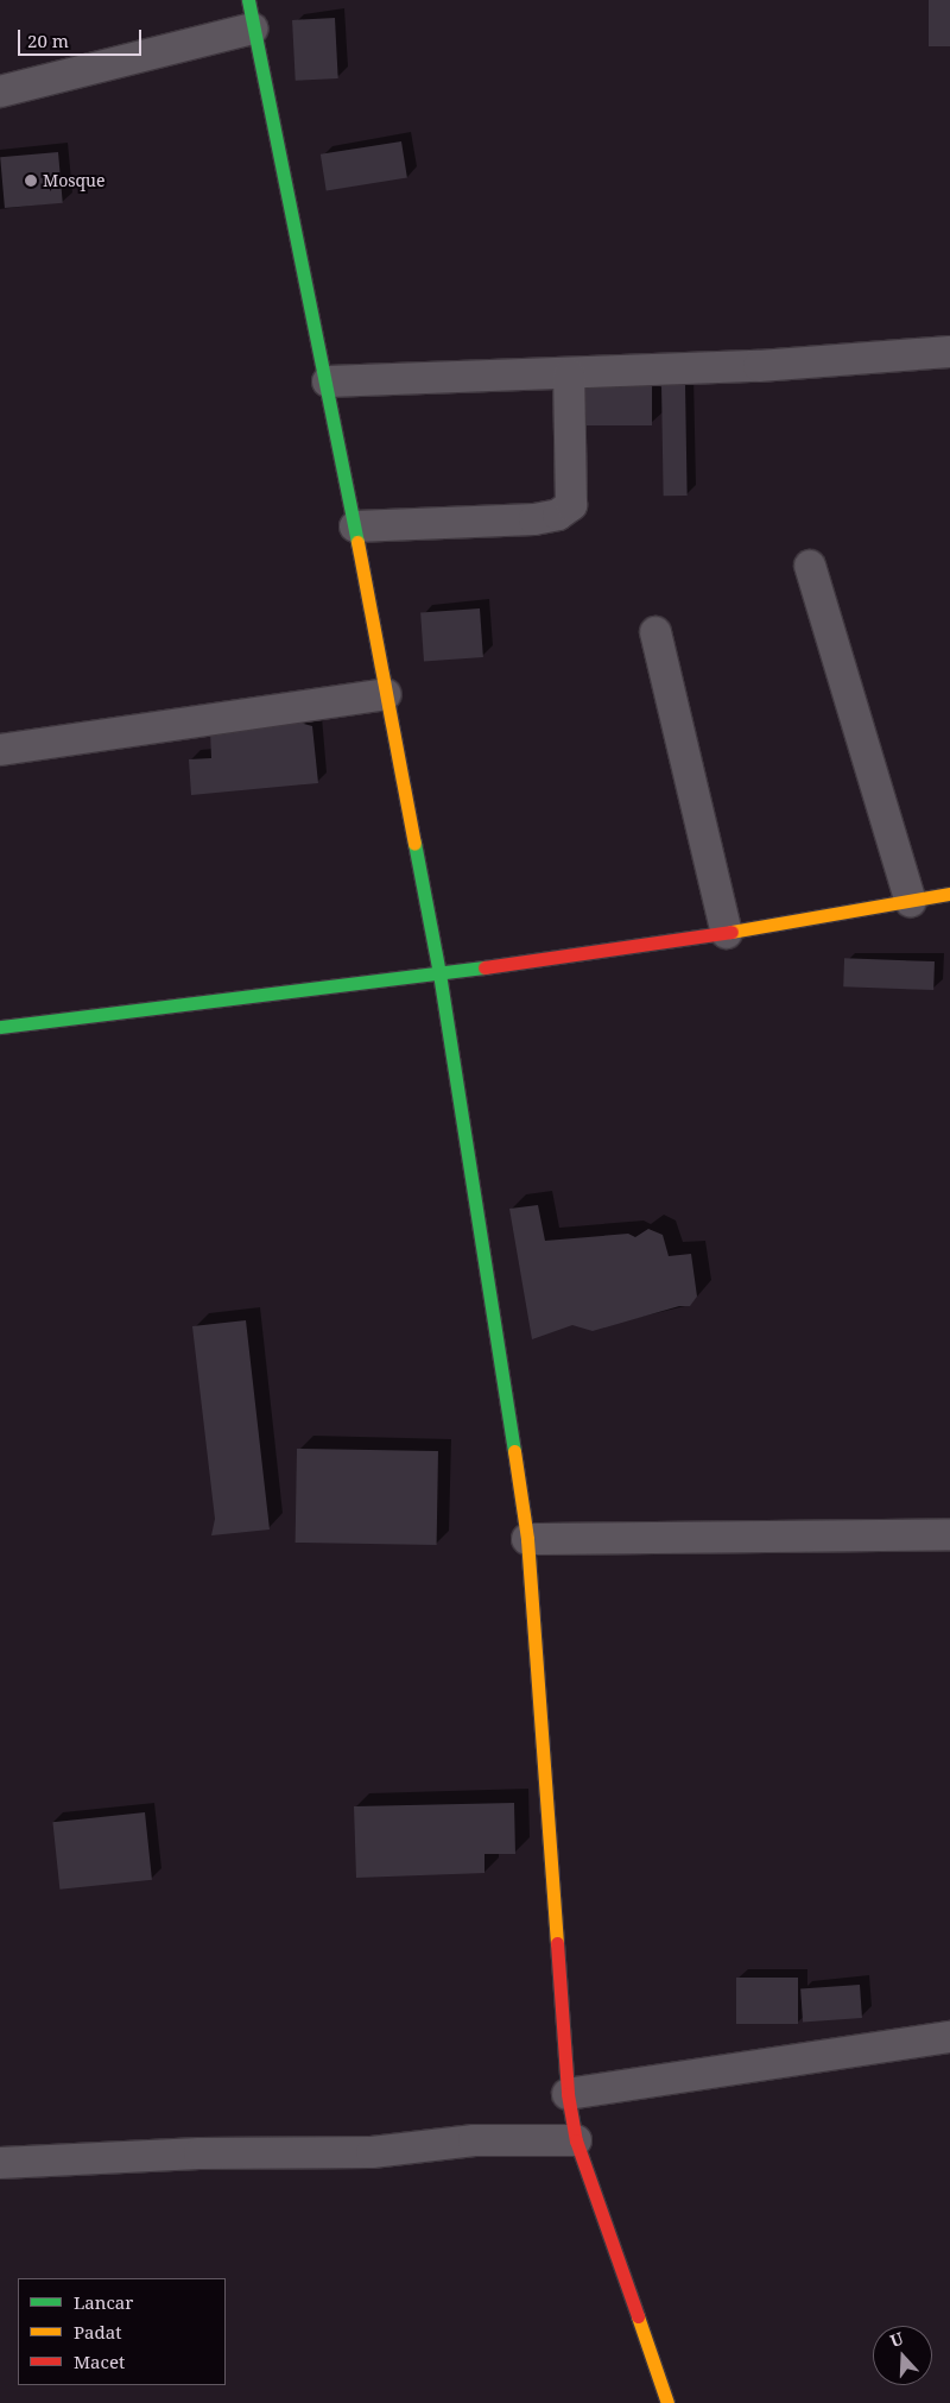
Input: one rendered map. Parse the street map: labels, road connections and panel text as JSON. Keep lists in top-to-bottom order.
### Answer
{
  "places": ["Mosque"],
  "legend": ["Lancar", "Padat", "Macet"],
  "scale_bar": "20 m",
  "north": "top"
}
